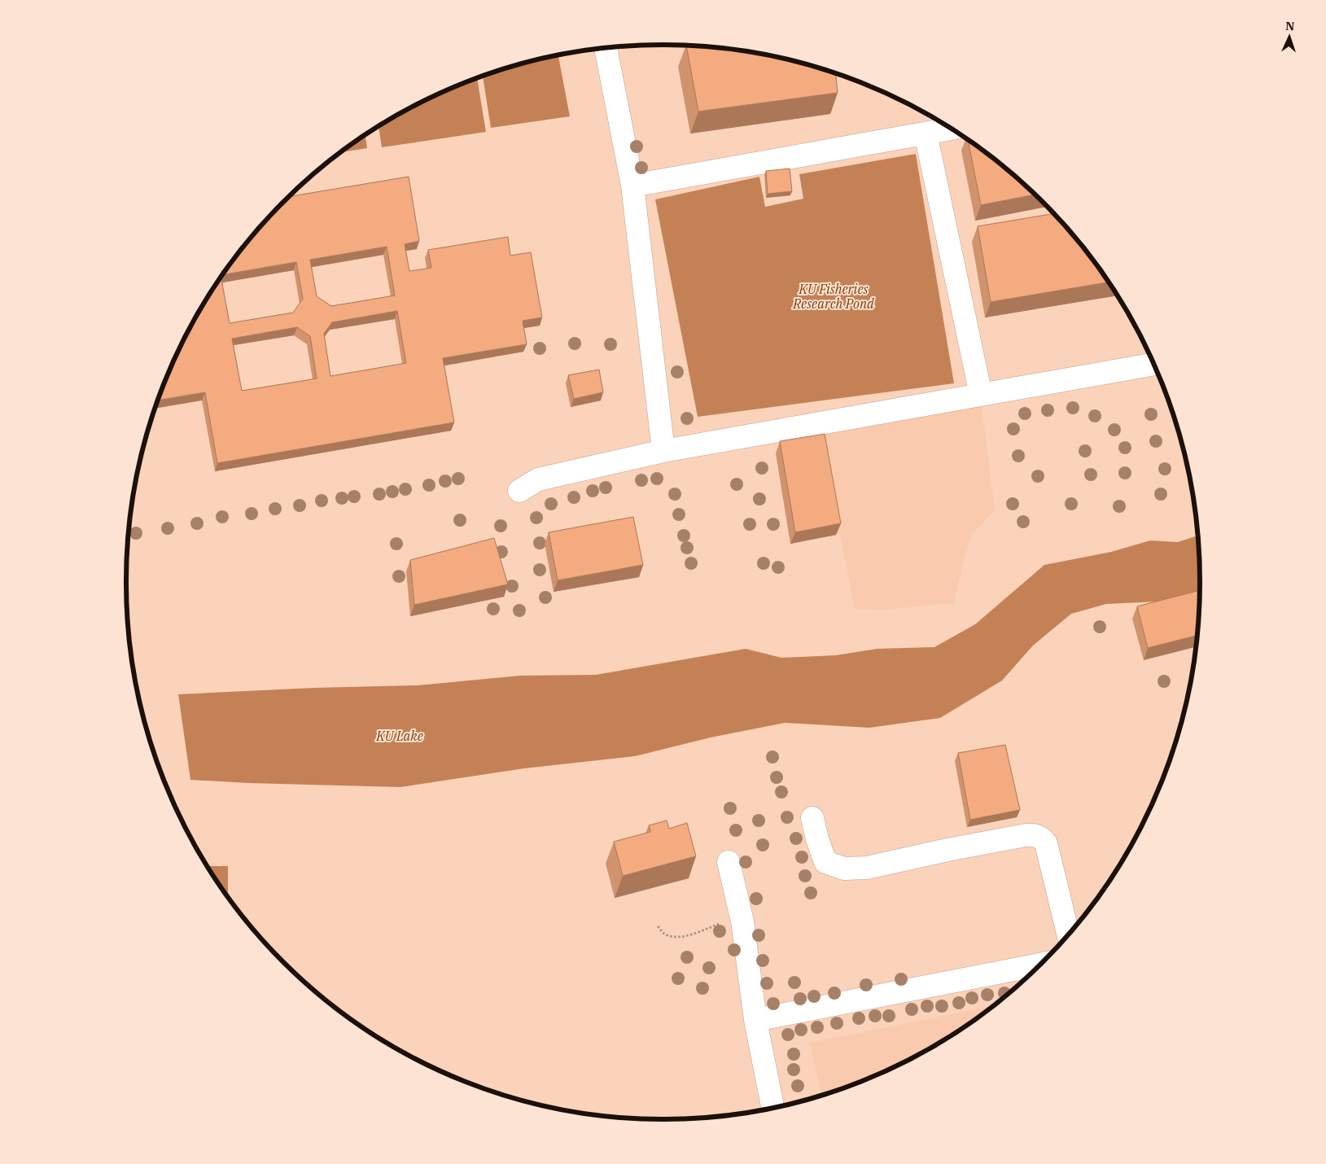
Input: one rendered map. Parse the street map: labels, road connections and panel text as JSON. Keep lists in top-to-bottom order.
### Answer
{
  "water": ["KU Fisheries Research Pond", "KU Lake"],
  "north": "top"
}
